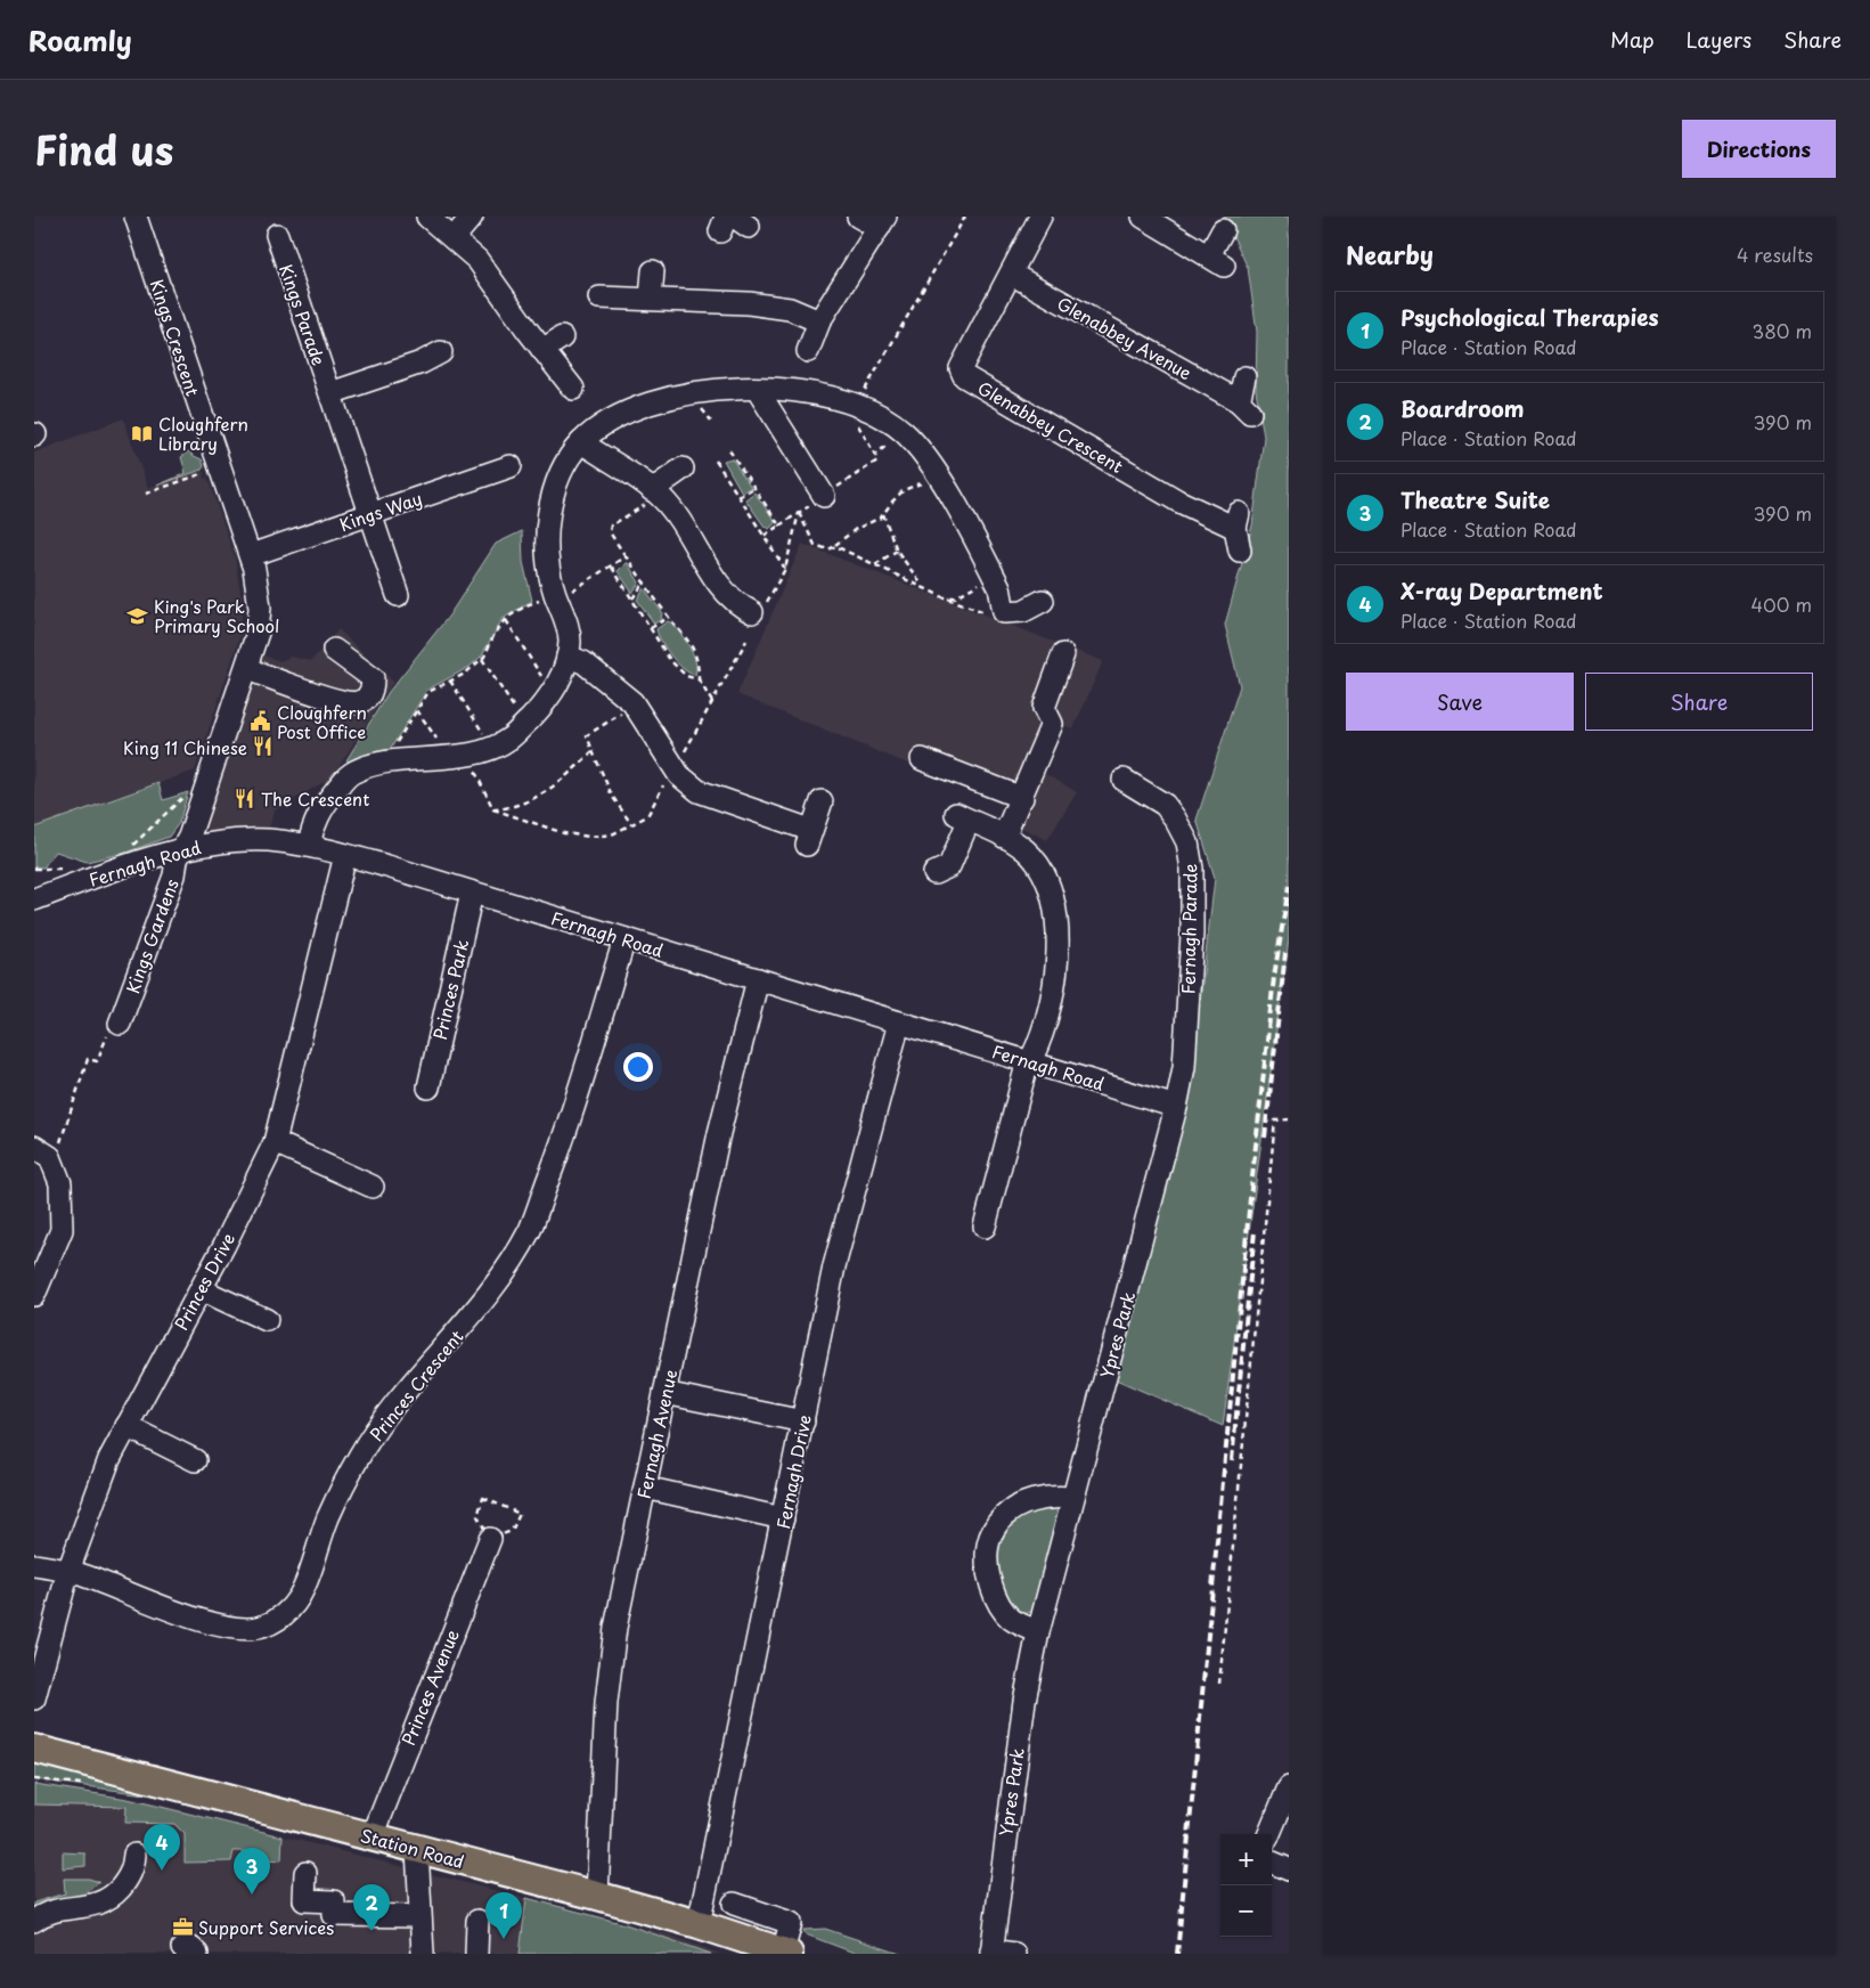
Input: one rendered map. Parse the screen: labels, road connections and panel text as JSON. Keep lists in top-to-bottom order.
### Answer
{
  "streets": {
    "main road": ["Station Road"],
    "street": [
      "Kings Parade",
      "Kings Crescent",
      "Glenabbey Avenue",
      "Glenabbey Crescent",
      "Kings Way",
      "Fernagh Road",
      "Fernagh Parade",
      "Kings Gardens",
      "Princes Park",
      "Princes Drive",
      "Ypres Park",
      "Princes Crescent",
      "Fernagh Avenue",
      "Fernagh Drive",
      "Princes Avenue"
    ]
  },
  "crossings": [
    ["Kings Parade", "Kings Way"],
    ["Kings Crescent", "Kings Way"],
    ["Kings Crescent", "Fernagh Road"],
    ["Kings Crescent", "Kings Gardens"],
    ["Glenabbey Avenue", "Glenabbey Crescent"],
    ["Fernagh Road", "Fernagh Parade"],
    ["Fernagh Road", "Kings Gardens"],
    ["Fernagh Road", "Princes Park"],
    ["Fernagh Road", "Princes Drive"],
    ["Fernagh Road", "Princes Crescent"],
    ["Fernagh Road", "Fernagh Avenue"],
    ["Fernagh Road", "Fernagh Drive"],
    ["Fernagh Parade", "Ypres Park"],
    ["Princes Drive", "Princes Crescent"],
    ["Fernagh Avenue", "Station Road"],
    ["Fernagh Drive", "Station Road"],
    ["Princes Avenue", "Station Road"]
  ],
  "places": {
    "library": ["Cloughfern Library"],
    "school or university": ["King's Park Primary School"],
    "public building": ["Cloughfern Post Office"],
    "restaurant": ["King 11 Chinese", "The Crescent"],
    "office": ["Support Services"]
  },
  "page": {
    "header": "Roamly",
    "nav": ["Map", "Layers", "Share"],
    "title": "Find us",
    "buttons": [
      "Directions",
      ["Save", "Share"]
    ],
    "heading": ["Nearby", "4 results"],
    "list": [
      {
        "mark": "1",
        "name": "Psychological Therapies",
        "note": "Place · Station Road",
        "value": "380 m"
      },
      {
        "mark": "2",
        "name": "Boardroom",
        "note": "Place · Station Road",
        "value": "390 m"
      },
      {
        "mark": "3",
        "name": "Theatre Suite",
        "note": "Place · Station Road",
        "value": "390 m"
      },
      {
        "mark": "4",
        "name": "X-ray Department",
        "note": "Place · Station Road",
        "value": "400 m"
      }
    ],
    "pins": [
      "4",
      "3",
      "2",
      "1"
    ],
    "map_buttons": ["+", "−"]
  }
}
